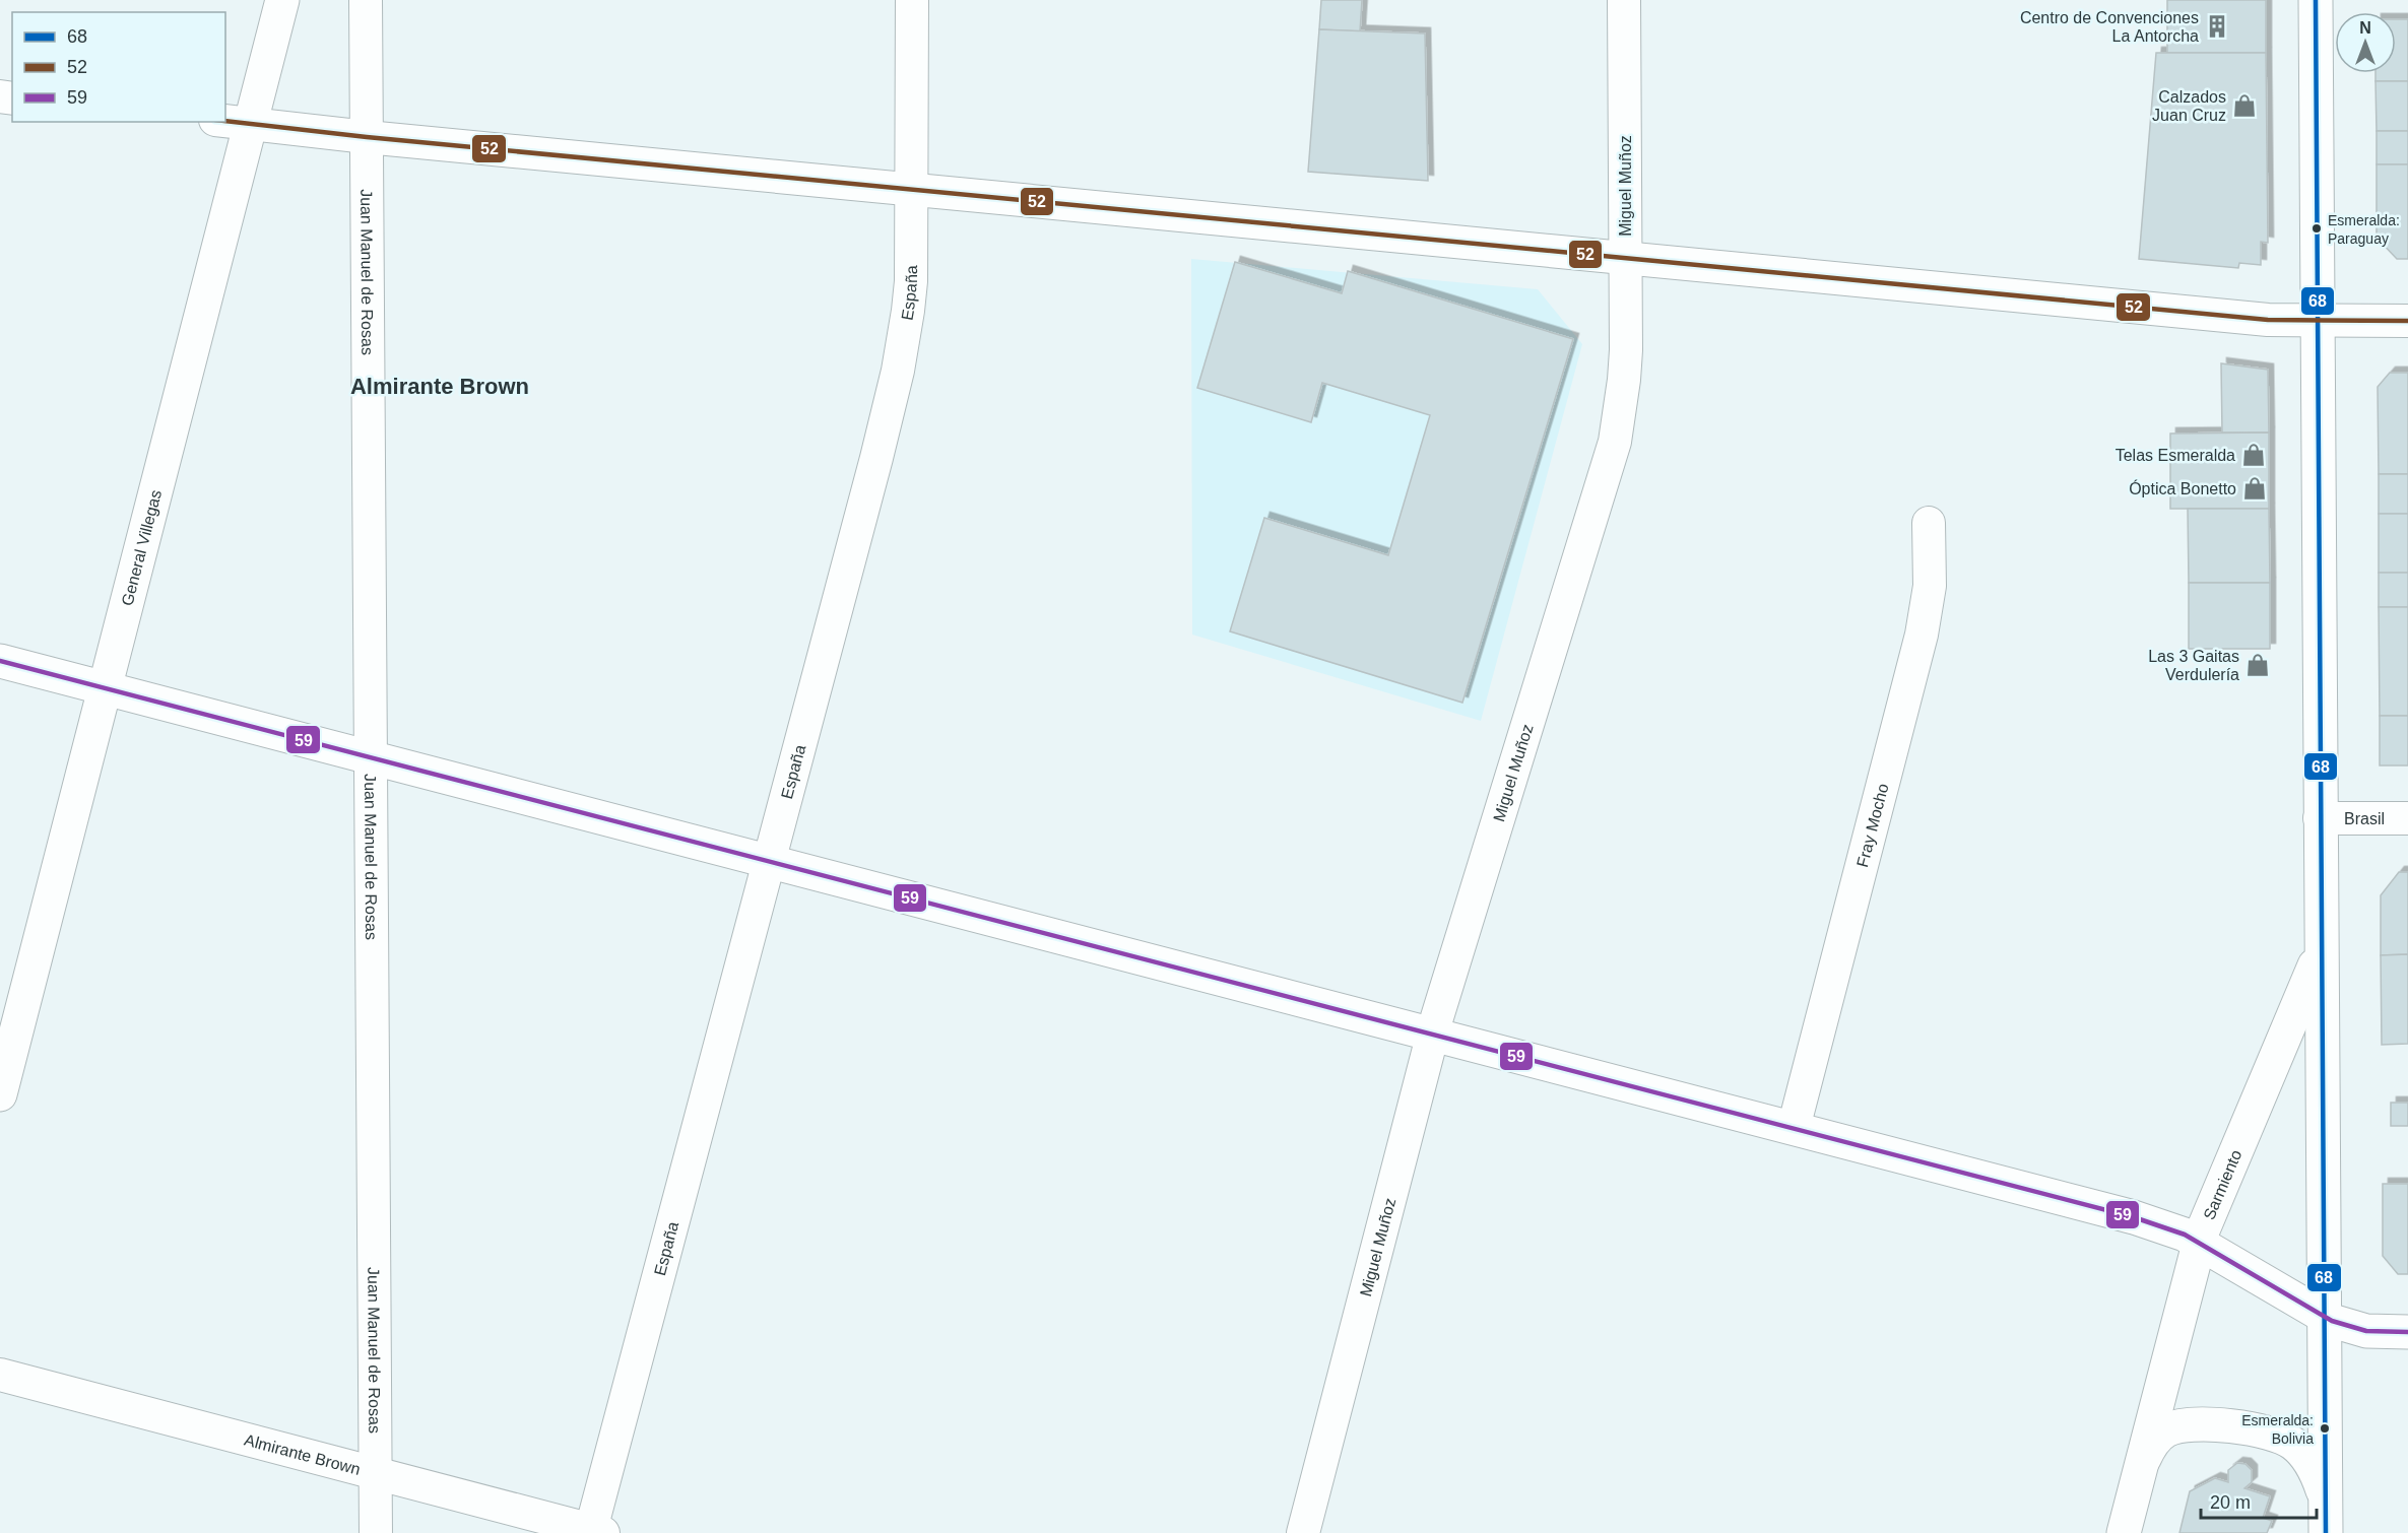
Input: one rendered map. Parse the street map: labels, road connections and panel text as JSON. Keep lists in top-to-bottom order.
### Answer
{
  "streets": {
    "street": [
      "Miguel Muñoz",
      "Juan Manuel de Rosas",
      "España",
      "General Villegas",
      "Brasil",
      "Fray Mocho",
      "Sarmiento",
      "Almirante Brown"
    ]
  },
  "crossings": [
    ["Juan Manuel de Rosas", "Almirante Brown"],
    ["España", "Almirante Brown"]
  ],
  "districts": ["Almirante Brown"],
  "places": {
    "building": ["Centro de Convenciones La Antorcha"],
    "shop": [
      "Calzados Juan Cruz",
      "Telas Esmeralda",
      "Óptica Bonetto",
      "Las 3 Gaitas Verdulería"
    ],
    "other": ["Esmeralda: Paraguay", "Esmeralda: Bolivia"]
  },
  "lines": ["transit line 68", "transit line 52", "transit line 59"],
  "legend": ["68", "52", "59"],
  "scale_bar": "20 m",
  "north": "top"
}
